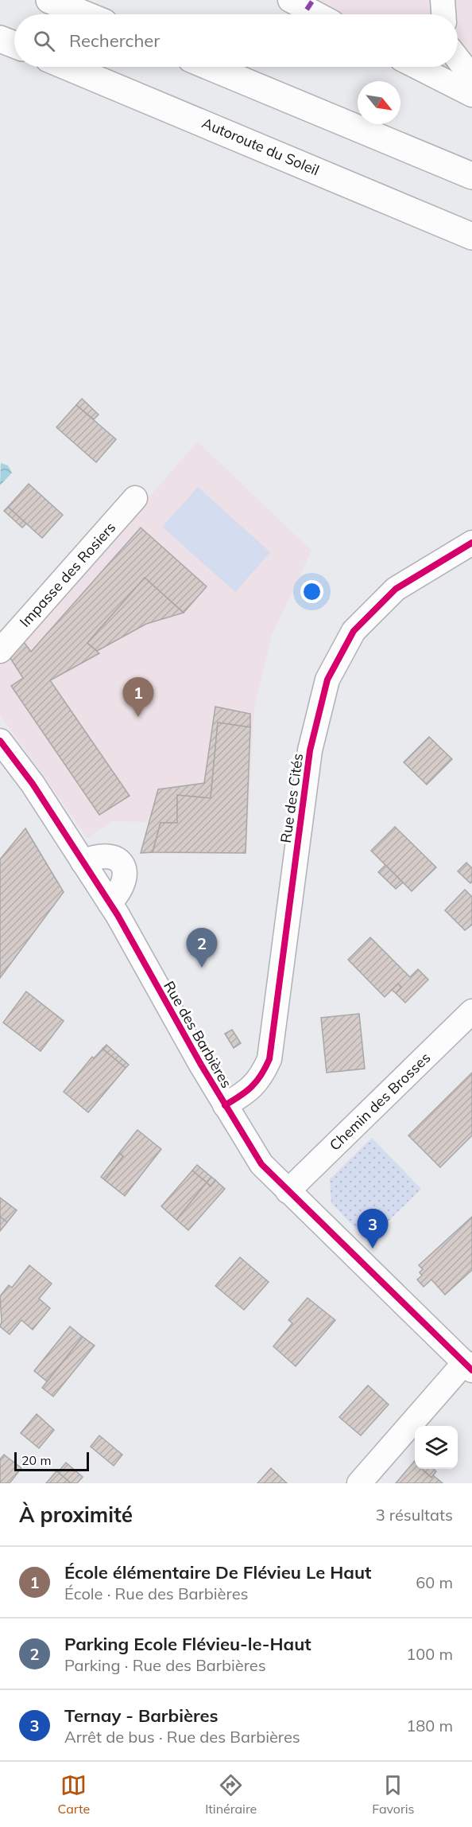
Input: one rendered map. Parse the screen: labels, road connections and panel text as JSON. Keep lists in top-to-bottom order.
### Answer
{
  "streets": {
    "highway": ["Autoroute du Soleil"],
    "street": [
      "Impasse des Rosiers",
      "Rue des Cités",
      "Rue des Barbières",
      "Chemin des Brosses"
    ]
  },
  "crossings": [
    ["Rue des Cités", "Rue des Barbières"],
    ["Rue des Barbières", "Chemin des Brosses"]
  ],
  "scale_bar": "20 m",
  "north": "bottom right",
  "page": {
    "search": "Rechercher",
    "pins": ["1", "2", "3"],
    "scale": "20 m",
    "heading": ["À proximité", "3 résultats"],
    "list": [
      {
        "mark": "1",
        "name": "École élémentaire De Flévieu Le Haut",
        "note": "École · Rue des Barbières",
        "value": "60 m"
      },
      {
        "mark": "2",
        "name": "Parking Ecole Flévieu-le-Haut",
        "note": "Parking · Rue des Barbières",
        "value": "100 m"
      },
      {
        "mark": "3",
        "name": "Ternay - Barbières",
        "note": "Arrêt de bus · Rue des Barbières",
        "value": "180 m"
      }
    ],
    "nav": ["Carte", "Itinéraire", "Favoris"]
  }
}
